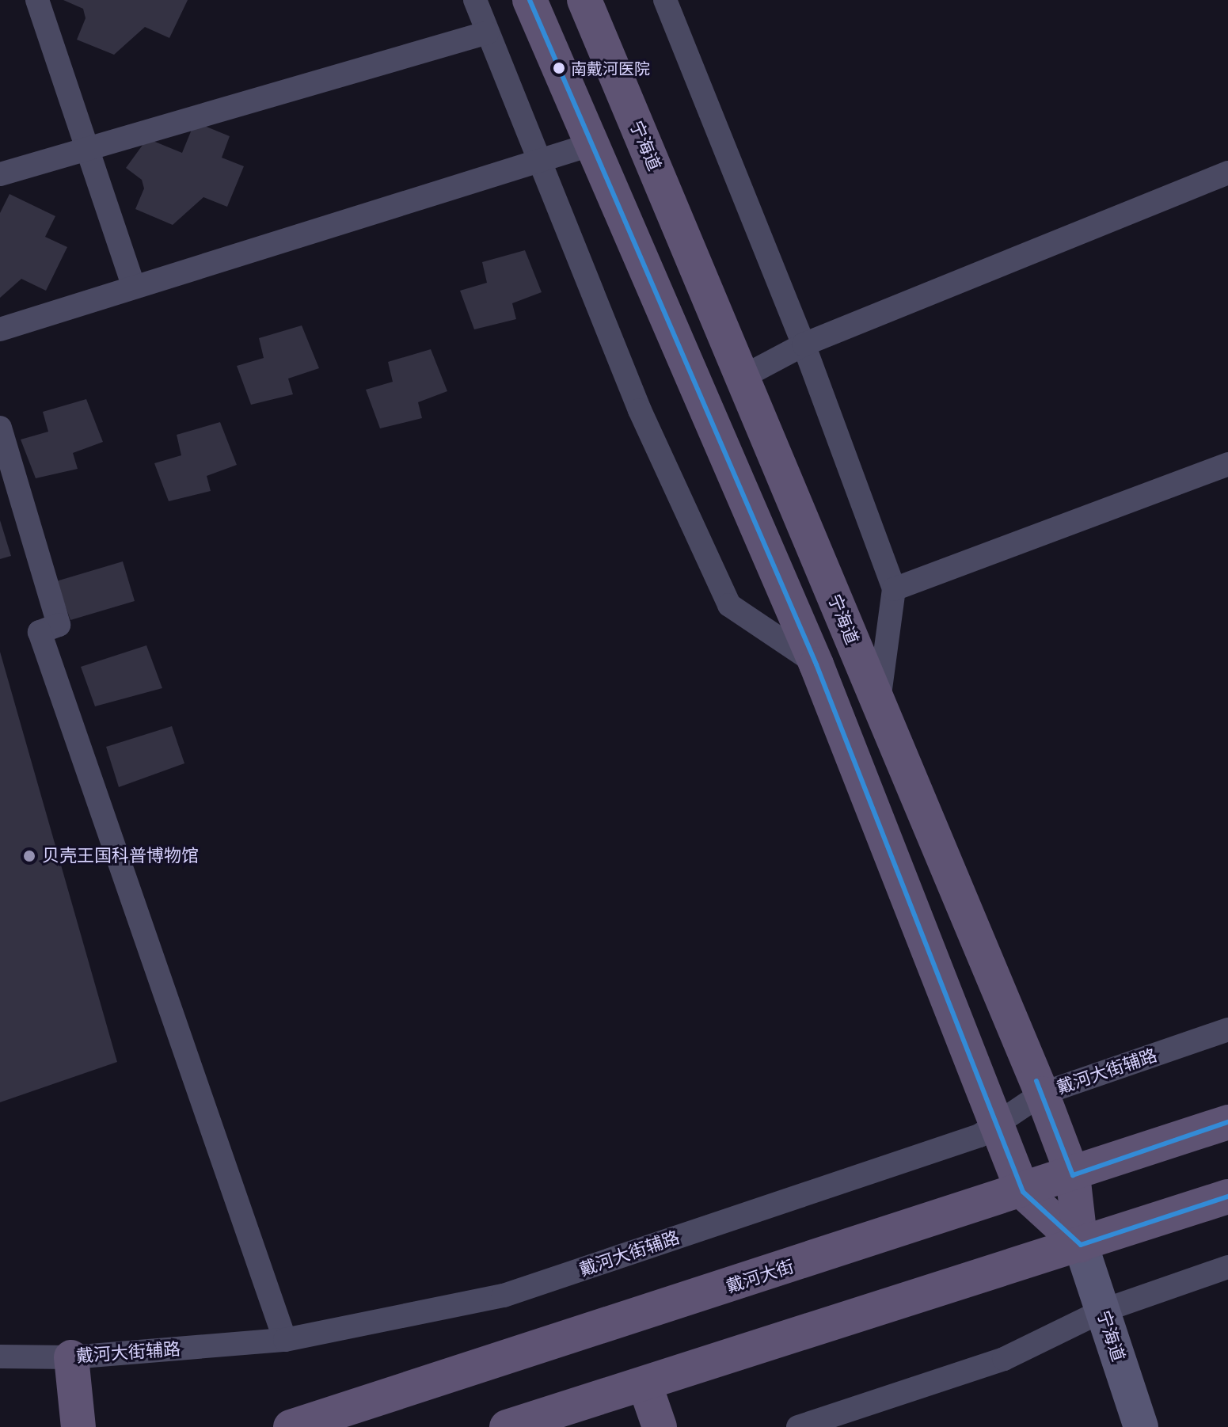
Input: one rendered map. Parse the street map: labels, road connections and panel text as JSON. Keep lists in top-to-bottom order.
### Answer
{
  "streets": {
    "main road": ["宁海道", "戴河大街"],
    "street": ["戴河大街辅路"]
  },
  "crossings": [
    ["宁海道", "戴河大街辅路"],
    ["宁海道", "戴河大街"]
  ],
  "places": ["南戴河医院", "贝壳王国科普博物馆"]
}
